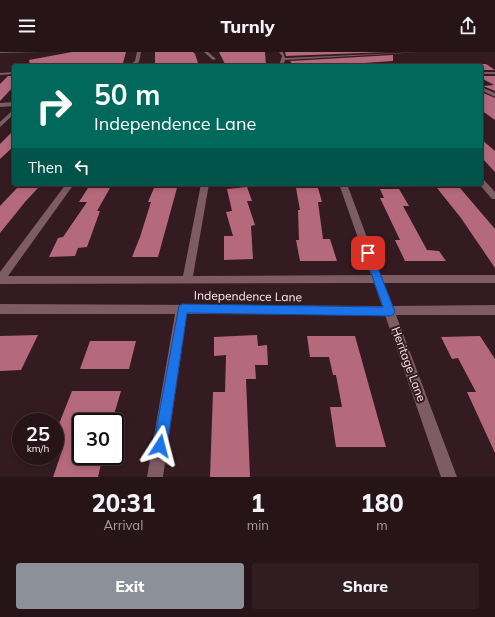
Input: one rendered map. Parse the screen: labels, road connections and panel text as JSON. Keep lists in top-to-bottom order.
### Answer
{
  "streets": {
    "street": ["Independence Lane", "Heritage Lane"]
  },
  "crossings": [
    ["Independence Lane", "Heritage Lane"]
  ],
  "page": {
    "header": "Turnly",
    "turn": ["50 m", "Independence Lane"],
    "then": "Then",
    "speed": "25 km/h",
    "limit": "30",
    "eta": [
      "20:31",
      "Arrival",
      "1",
      "min",
      "180",
      "m"
    ],
    "buttons": ["Exit", "Share"]
  }
}
